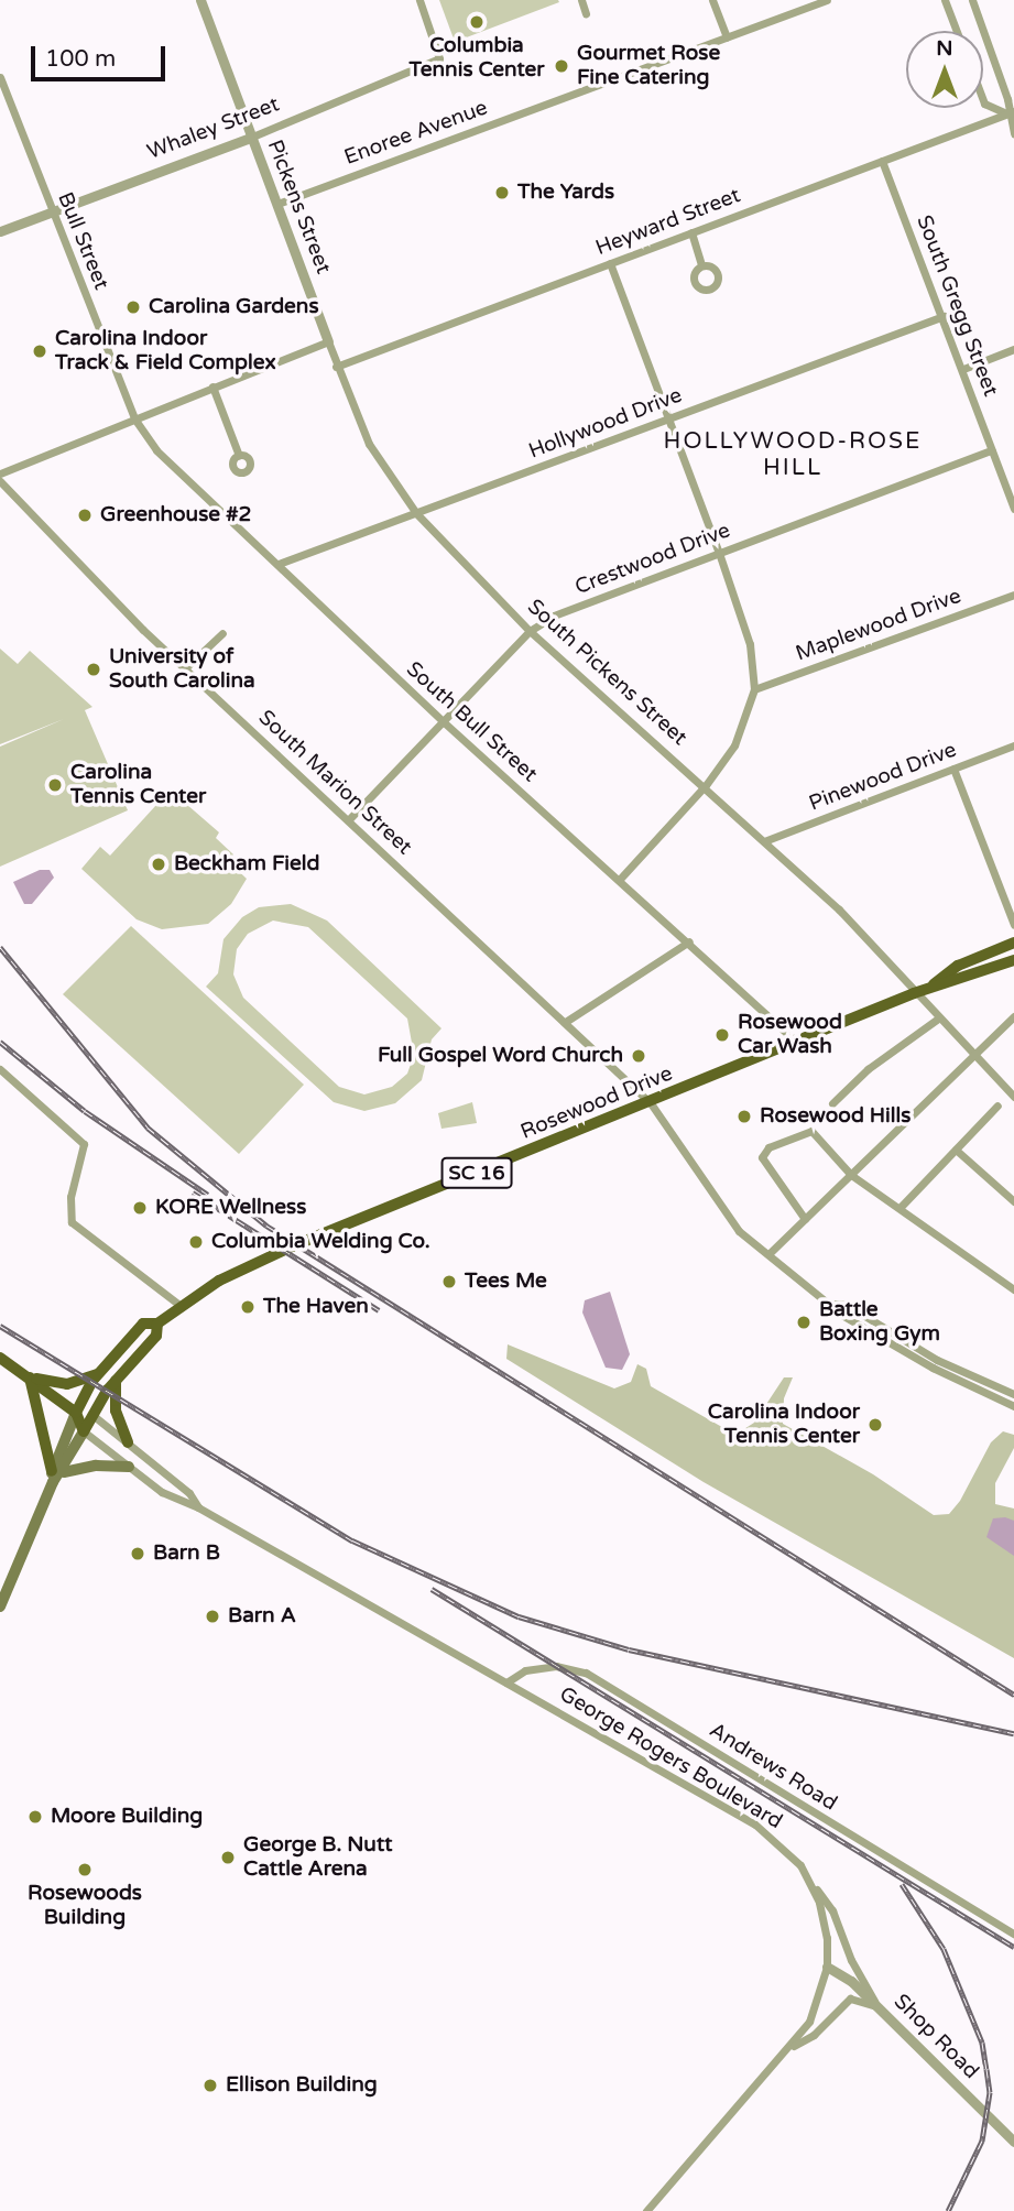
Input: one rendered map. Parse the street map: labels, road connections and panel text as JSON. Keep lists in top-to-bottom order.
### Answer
{
  "streets": {
    "main road": ["Rosewood Drive", "SC 16"],
    "street": [
      "Whaley Street",
      "Enoree Avenue",
      "Pickens Street",
      "Heyward Street",
      "Bull Street",
      "South Gregg Street",
      "Hollywood Drive",
      "Crestwood Drive",
      "Maplewood Drive",
      "South Pickens Street",
      "South Bull Street",
      "Pinewood Drive",
      "South Marion Street",
      "George Rogers Boulevard",
      "Andrews Road",
      "Shop Road"
    ]
  },
  "crossings": [
    ["Whaley Street", "Pickens Street"],
    ["Whaley Street", "Bull Street"],
    ["Enoree Avenue", "Pickens Street"],
    ["Pickens Street", "South Pickens Street"],
    ["Heyward Street", "South Gregg Street"],
    ["Heyward Street", "South Pickens Street"],
    ["Bull Street", "South Bull Street"],
    ["South Gregg Street", "Hollywood Drive"],
    ["South Gregg Street", "Crestwood Drive"],
    ["Hollywood Drive", "South Pickens Street"],
    ["Hollywood Drive", "South Bull Street"],
    ["Crestwood Drive", "South Pickens Street"],
    ["Crestwood Drive", "South Bull Street"],
    ["Crestwood Drive", "South Marion Street"],
    ["South Pickens Street", "Pinewood Drive"],
    ["South Pickens Street", "Rosewood Drive"],
    ["South Bull Street", "Rosewood Drive"],
    ["South Marion Street", "Rosewood Drive"],
    ["Rosewood Drive", "George Rogers Boulevard"],
    ["George Rogers Boulevard", "Andrews Road"],
    ["George Rogers Boulevard", "Shop Road"]
  ],
  "districts": ["HOLLYWOOD-ROSE HILL"],
  "places": [
    "Columbia Tennis Center",
    "Gourmet Rose Fine Catering",
    "The Yards",
    "Carolina Gardens",
    "Carolina Indoor Track & Field Complex",
    "Greenhouse #2",
    "University of South Carolina",
    "Carolina Tennis Center",
    "Beckham Field",
    "Rosewood Car Wash",
    "Full Gospel Word Church",
    "Rosewood Hills",
    "KORE Wellness",
    "Columbia Welding Co.",
    "Tees Me",
    "The Haven",
    "Battle Boxing Gym",
    "Carolina Indoor Tennis Center",
    "Barn B",
    "Barn A",
    "Moore Building",
    "George B. Nutt Cattle Arena",
    "Rosewoods Building",
    "Ellison Building"
  ],
  "scale_bar": "100 m",
  "north": "top"
}
